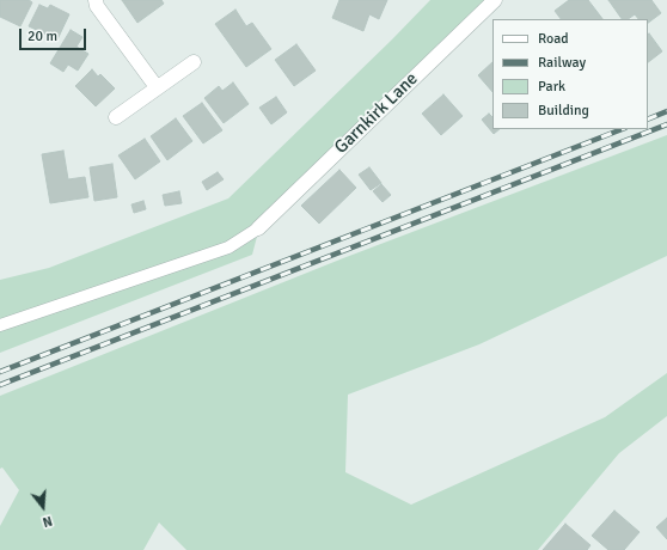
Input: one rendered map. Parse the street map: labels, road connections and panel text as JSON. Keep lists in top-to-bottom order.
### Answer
{
  "streets": {
    "street": ["Garnkirk Lane"]
  },
  "legend": [
    "Road",
    "Railway",
    "Park",
    "Building"
  ],
  "scale_bar": "20 m",
  "north": "bottom"
}
